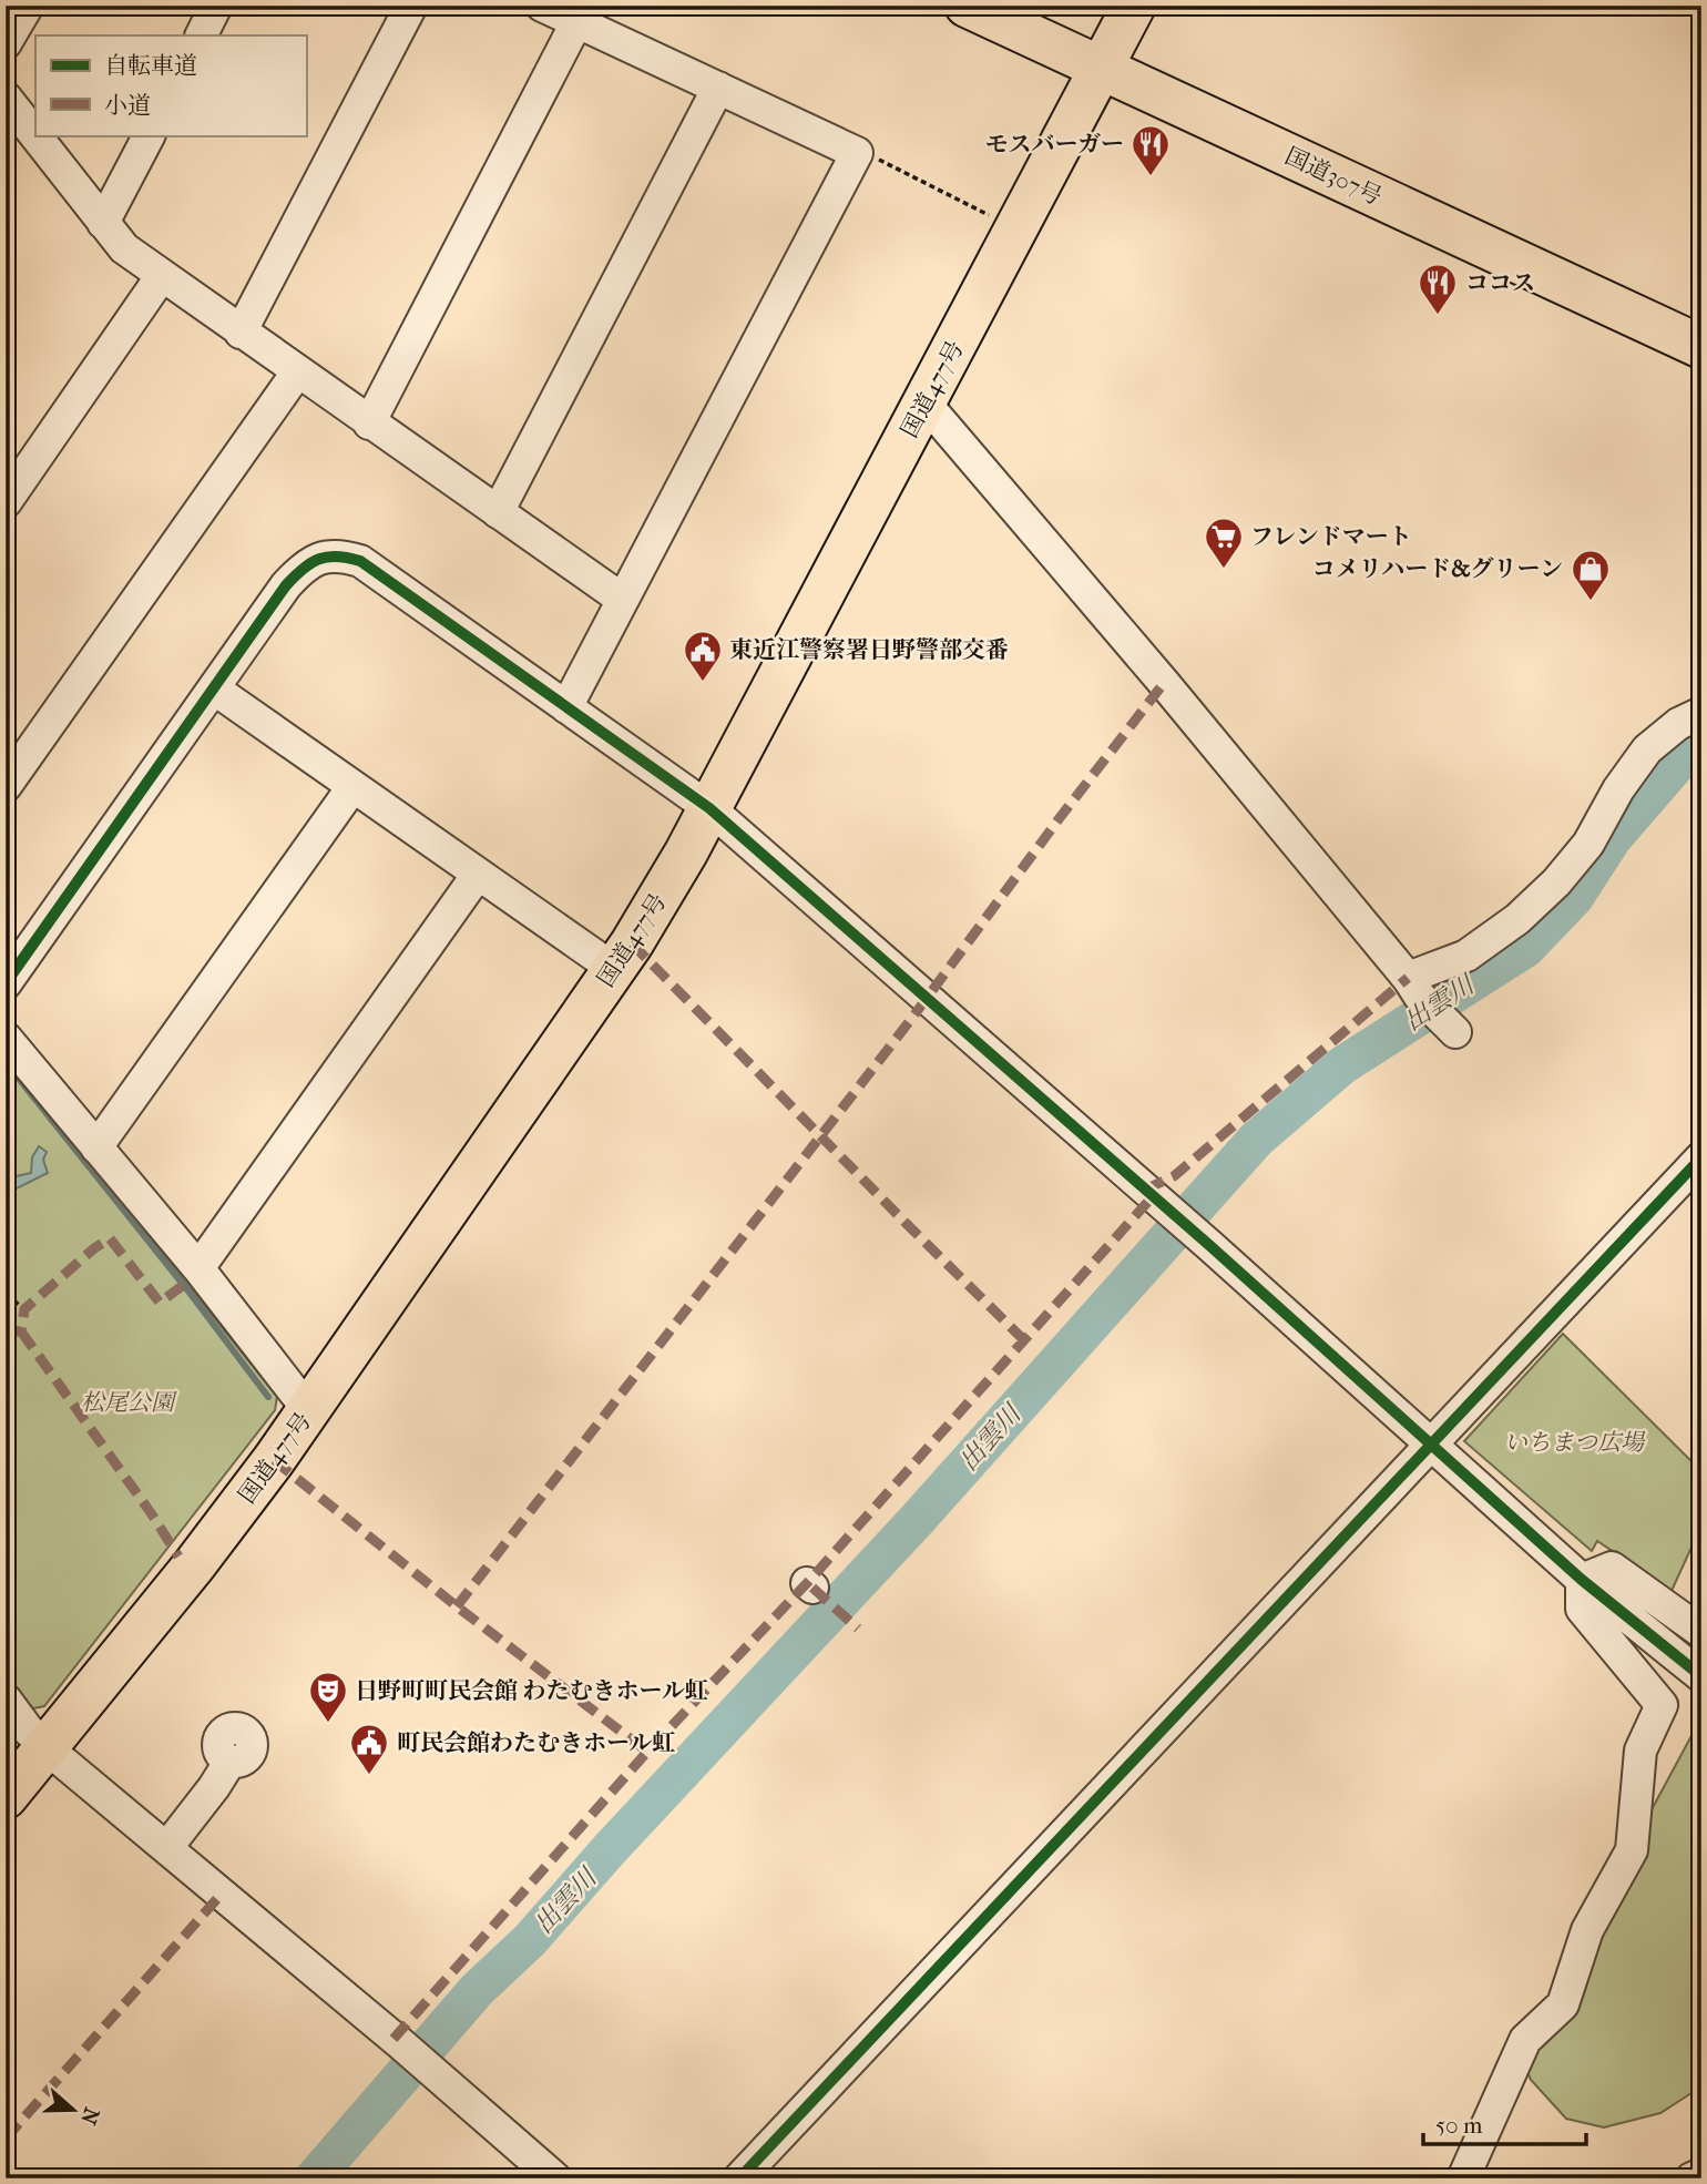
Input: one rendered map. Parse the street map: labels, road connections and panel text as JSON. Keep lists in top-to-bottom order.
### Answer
{
  "streets": {
    "highway": ["国道307号", "国道477号"]
  },
  "crossings": [
    ["国道307号", "国道477号"]
  ],
  "water": ["出雲川"],
  "parks": ["松尾公園", "いちまつ広場"],
  "places": {
    "restaurant": ["モスバーガー", "ココス"],
    "supermarket": ["フレンドマート"],
    "shop": ["コメリハード&グリーン"],
    "public building": ["東近江警察署日野警部交番", "町民会館わたむきホール虹"],
    "theatre": ["日野町町民会館 わたむきホール虹"]
  },
  "legend": ["自転車道", "小道"],
  "scale_bar": "50 m",
  "north": "right"
}
